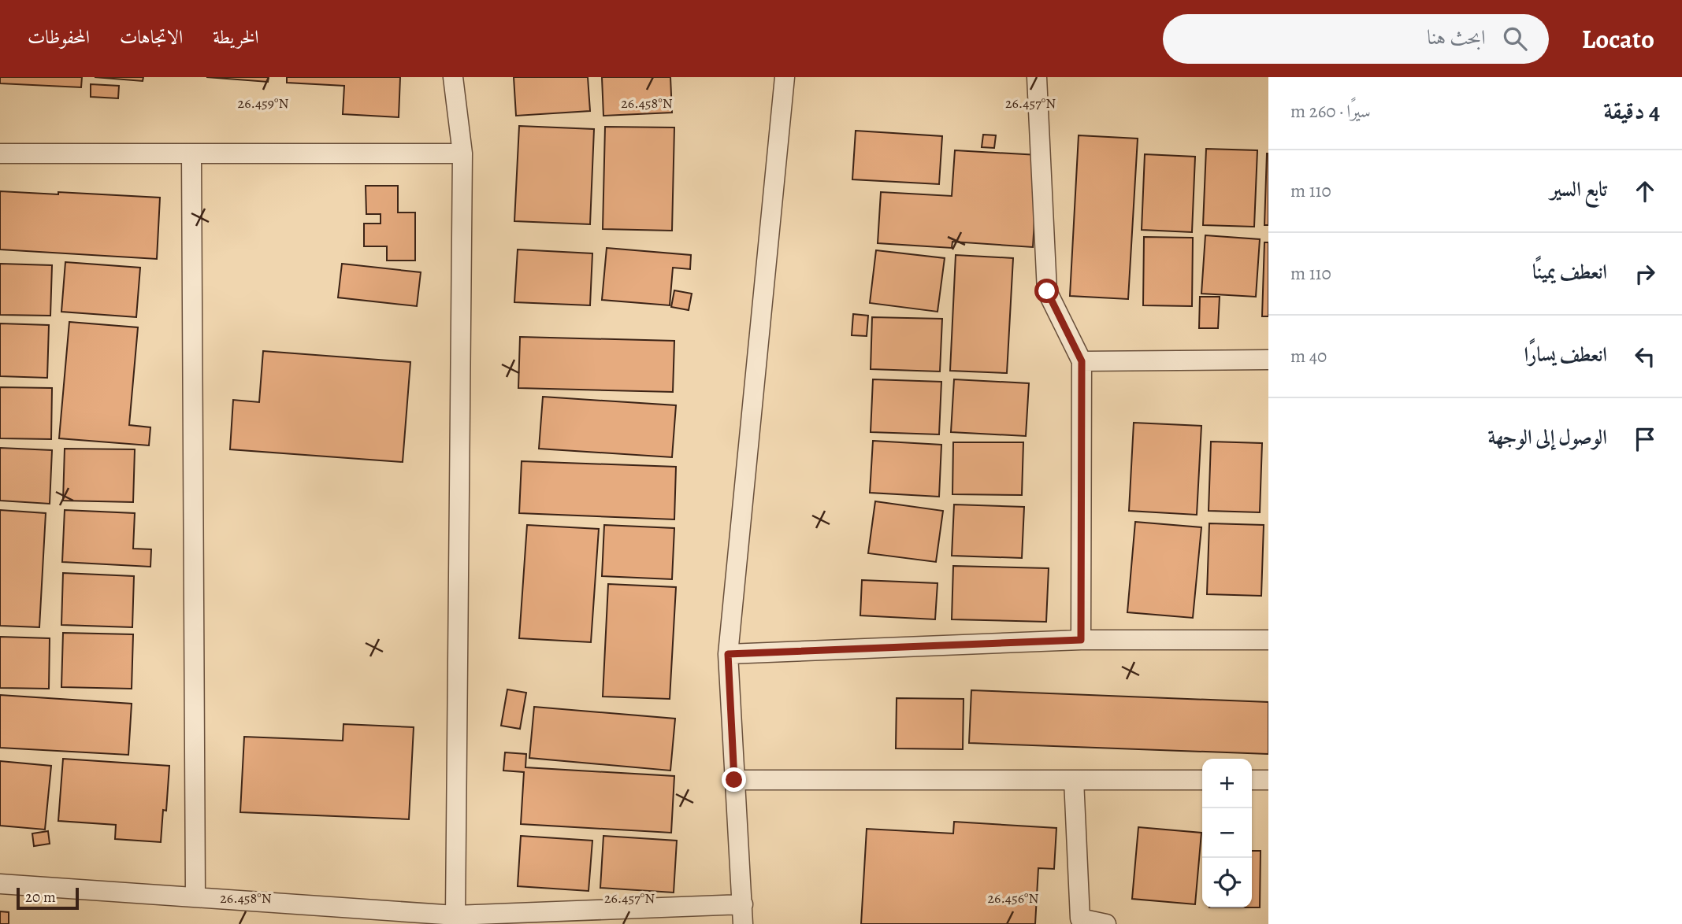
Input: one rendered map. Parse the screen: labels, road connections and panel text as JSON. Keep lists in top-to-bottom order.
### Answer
{
  "scale_bar": "20 m",
  "page": {
    "header": "Locato",
    "search": "ابحث هنا",
    "nav": ["الخريطة", "الاتجاهات", "المحفوظات"],
    "heading": ["4 دقيقة", "سيرًا · 260 m"],
    "list": [
      ["تابع السير", "110 m"],
      ["انعطف يمينًا", "110 m"],
      ["انعطف يسارًا", "40 m"],
      "الوصول إلى الوجهة"
    ],
    "map_buttons": ["+", "−"],
    "scale": "20 m"
  },
  "coordinates": [
    "26.459°N",
    "26.458°N",
    "26.457°N",
    "26.456°N"
  ]
}
